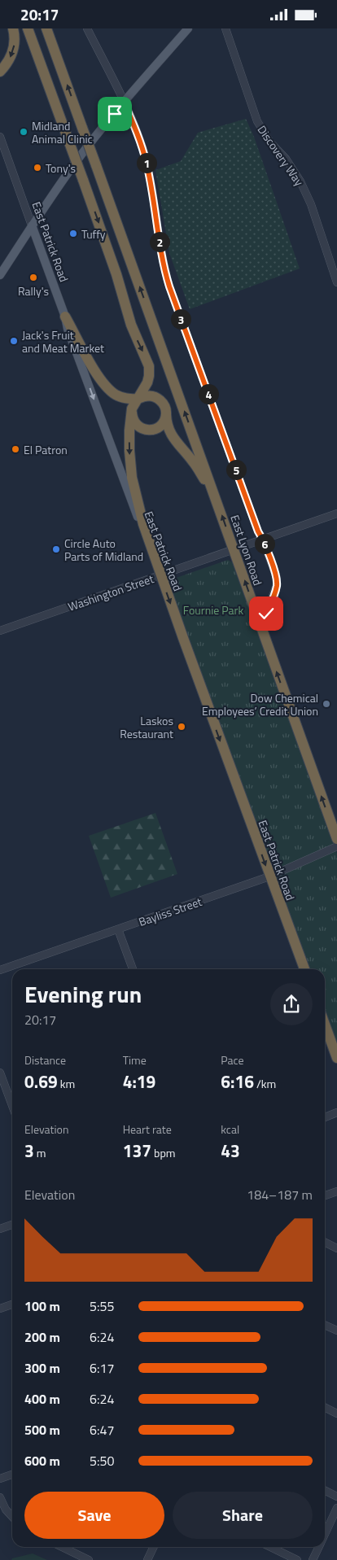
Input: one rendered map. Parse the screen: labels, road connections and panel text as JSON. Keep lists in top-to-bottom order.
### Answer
{
  "streets": {
    "highway": ["East Patrick Road", "East Lyon Road"],
    "street": ["Discovery Way", "Washington Street", "Bayliss Street"]
  },
  "crossings": [
    ["East Patrick Road", "Washington Street"],
    ["East Patrick Road", "Bayliss Street"],
    ["East Lyon Road", "Washington Street"]
  ],
  "one_way": ["East Patrick Road"],
  "parks": ["Fournie Park"],
  "places": [
    "Midland Animal Clinic",
    "Tony's",
    "Tuffy",
    "Rally's",
    "Jack's Fruit and Meat Market",
    "El Patron",
    "Circle Auto Parts of Midland",
    "Dow Chemical Employees’ Credit Union",
    "Laskos Restaurant"
  ],
  "page": {
    "status": "20:17",
    "pins": [
      "1",
      "2",
      "3",
      "4",
      "5",
      "6"
    ],
    "heading": ["Evening run", "20:17"],
    "stats": [
      ["Distance", "0.69 km"],
      ["Time", "4:19"],
      ["Pace", "6:16 /km"],
      ["Elevation", "3 m"],
      ["Heart rate", "137 bpm"],
      ["kcal", "43"]
    ],
    "chart": ["Elevation", "184–187 m"],
    "list": [
      {
        "name": "100 m",
        "note": "5:55"
      },
      {
        "name": "200 m",
        "note": "6:24"
      },
      {
        "name": "300 m",
        "note": "6:17"
      },
      {
        "name": "400 m",
        "note": "6:24"
      },
      {
        "name": "500 m",
        "note": "6:47"
      },
      {
        "name": "600 m",
        "note": "5:50"
      }
    ],
    "buttons": ["Save", "Share"]
  }
}
